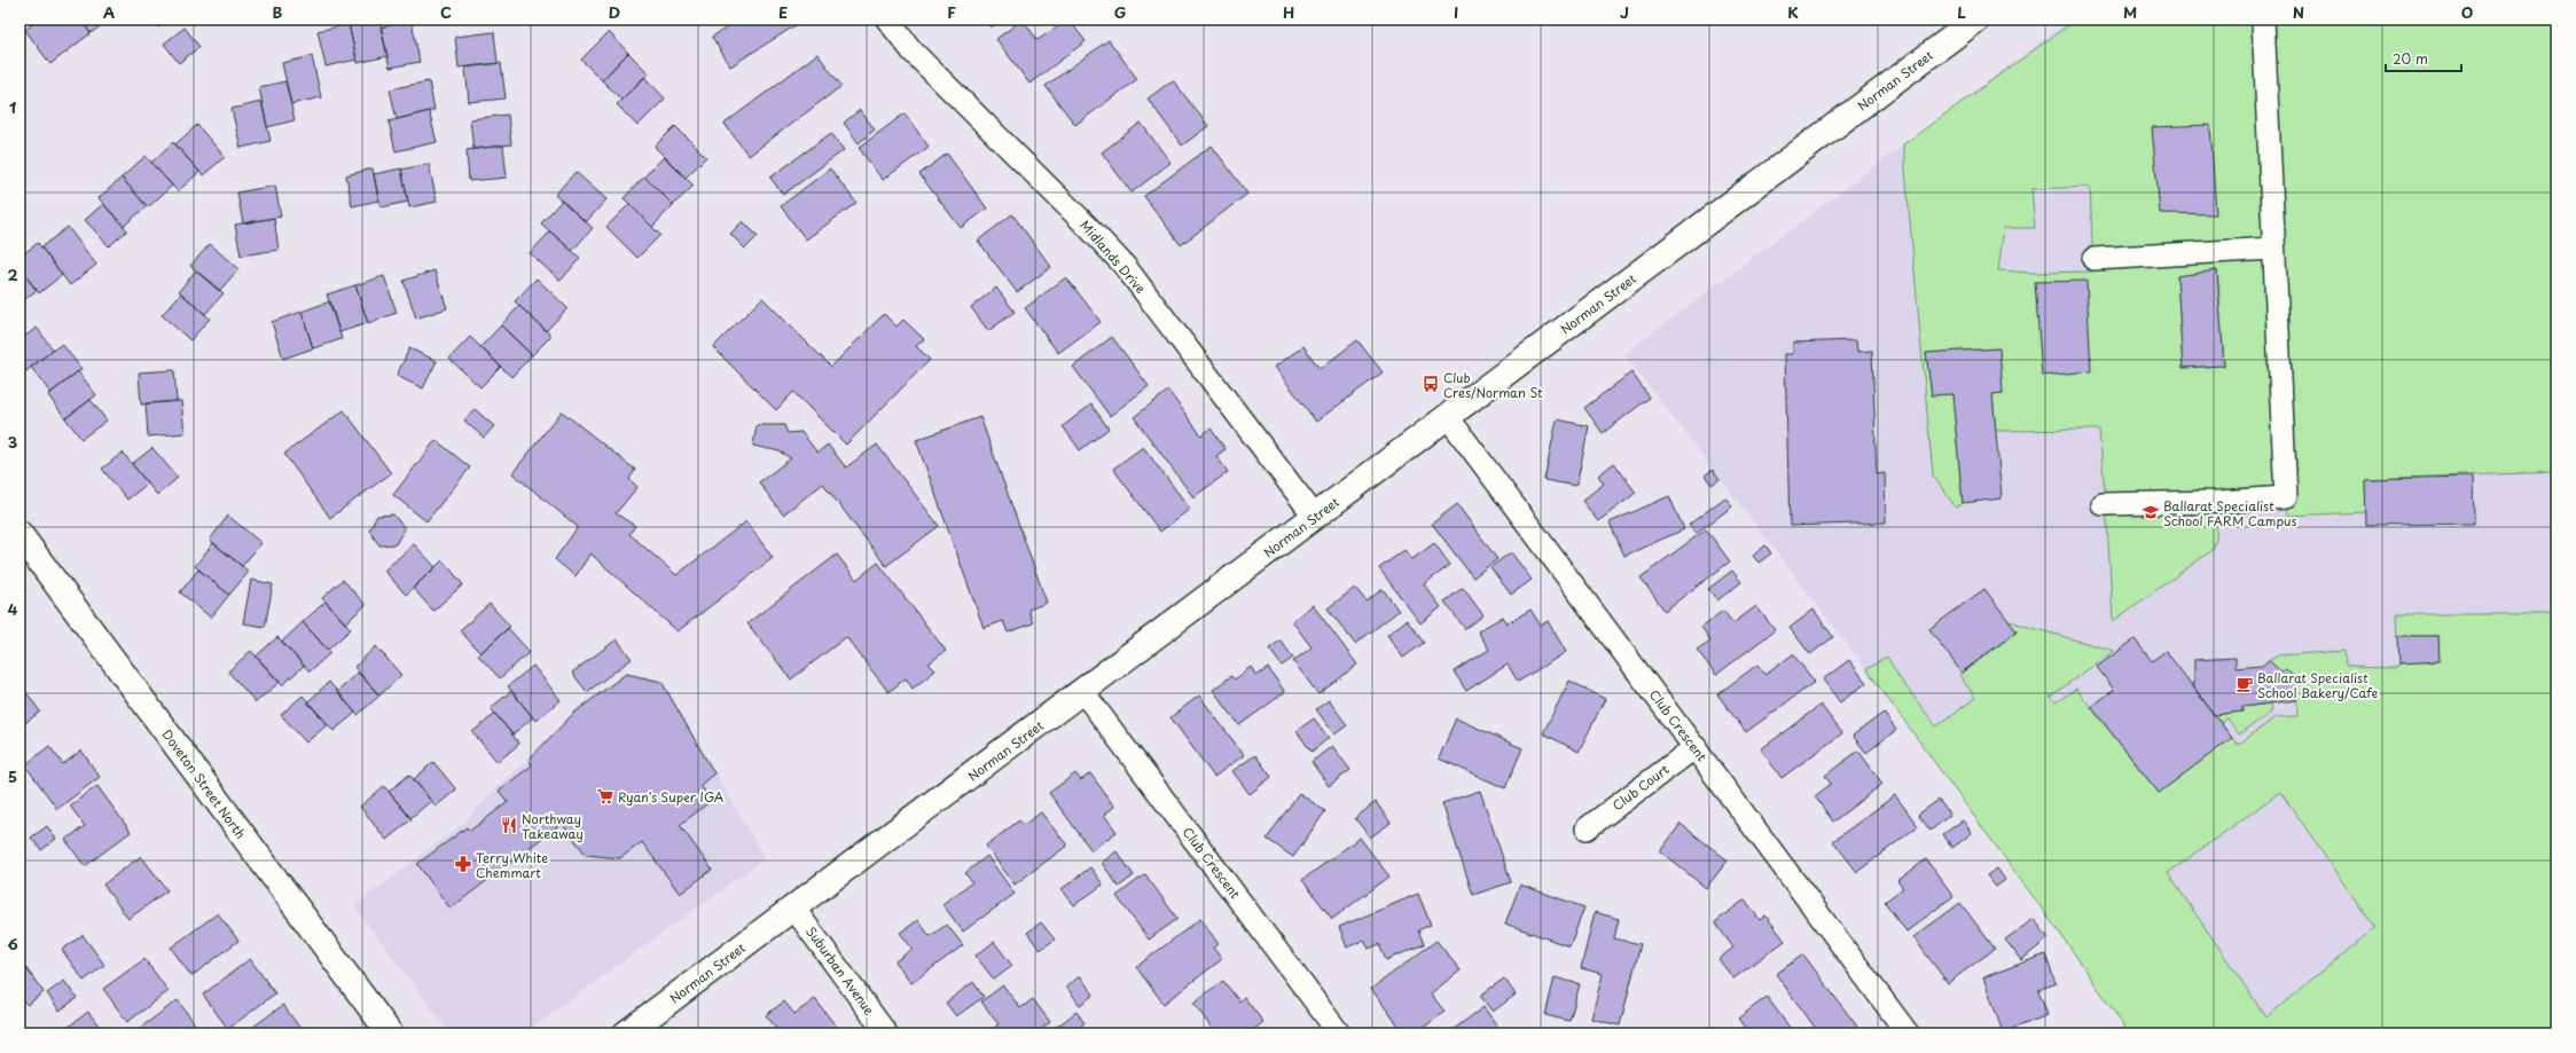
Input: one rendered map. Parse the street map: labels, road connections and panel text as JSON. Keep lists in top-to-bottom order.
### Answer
{
  "streets": {
    "main road": ["Norman Street", "Doveton Street North"],
    "street": [
      "Midlands Drive",
      "Club Crescent",
      "Club Court",
      "Suburban Avenue"
    ]
  },
  "crossings": [
    ["Norman Street", "Midlands Drive"],
    ["Norman Street", "Club Crescent"],
    ["Norman Street", "Suburban Avenue"],
    ["Club Crescent", "Club Court"]
  ],
  "places": {
    "bus stop": ["Club Cres/Norman St"],
    "school or university": ["Ballarat Specialist School FARM Campus"],
    "cafe": ["Ballarat Specialist School Bakery/Cafe"],
    "supermarket": ["Ryan's Super IGA"],
    "restaurant": ["Northway Takeaway"],
    "pharmacy": ["Terry White Chemmart"]
  },
  "scale_bar": "20 m",
  "grid": {
    "columns": [
      "A",
      "B",
      "C",
      "D",
      "E",
      "F",
      "G",
      "H",
      "I",
      "J",
      "K",
      "L",
      "M",
      "N",
      "O"
    ],
    "rows": [
      "1",
      "2",
      "3",
      "4",
      "5",
      "6"
    ]
  }
}
